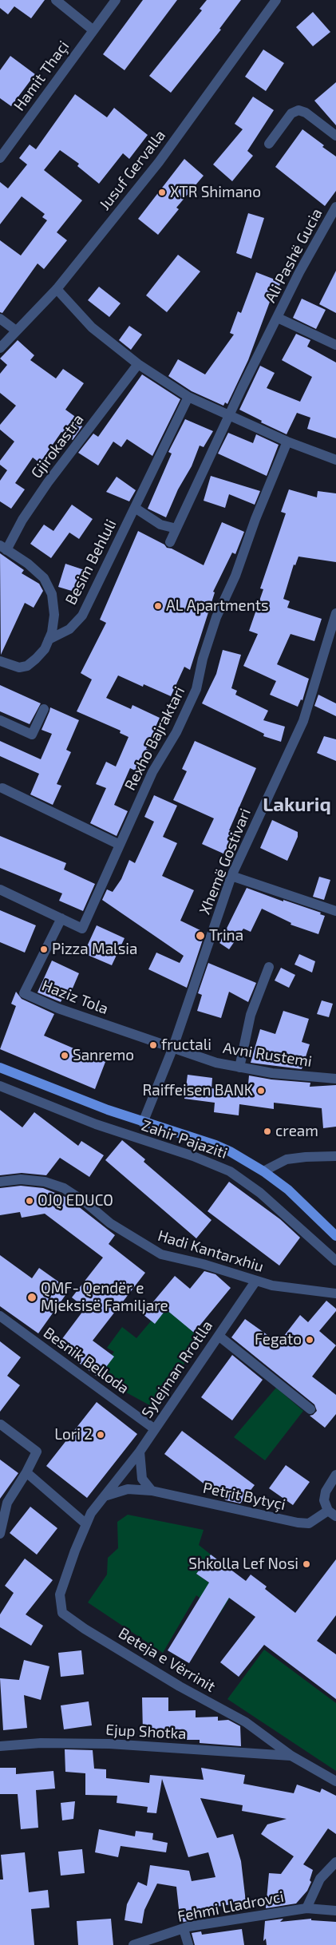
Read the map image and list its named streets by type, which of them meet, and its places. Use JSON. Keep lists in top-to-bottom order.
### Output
{
  "streets": {
    "main road": ["Zahir Pajaziti"],
    "street": [
      "Hamit Thaçi",
      "Jusuf Gervalla",
      "Ali Pashë Gucia",
      "Gjirokastra",
      "Besim Behluli",
      "Rexho Bajraktari",
      "Xhemë Gostivari",
      "Haziz Tola",
      "Avni Rustemi",
      "Hadi Kantarxhiu",
      "Besnik Belloda",
      "Sylejman Rrotlla",
      "Petrit Bytyçi",
      "Beteja e Vërrinit",
      "Ejup Shotka",
      "Fehmi Lladrovci"
    ]
  },
  "crossings": [
    ["Gjirokastra", "Besim Behluli"],
    ["Rexho Bajraktari", "Haziz Tola"],
    ["Xhemë Gostivari", "Haziz Tola"],
    ["Xhemë Gostivari", "Avni Rustemi"],
    ["Xhemë Gostivari", "Zahir Pajaziti"],
    ["Haziz Tola", "Avni Rustemi"],
    ["Hadi Kantarxhiu", "Sylejman Rrotlla"],
    ["Besnik Belloda", "Sylejman Rrotlla"],
    ["Sylejman Rrotlla", "Beteja e Vërrinit"],
    ["Petrit Bytyçi", "Beteja e Vërrinit"],
    ["Beteja e Vërrinit", "Ejup Shotka"]
  ],
  "districts": ["Lakuriq"],
  "places": [
    "XTR Shimano",
    "AL Apartments",
    "Trina",
    "Pizza Malsia",
    "fructali",
    "Sanremo",
    "Raiffeisen BANK",
    "cream",
    "OJQ EDUCO",
    "QMF- Qendër e Mjeksisë Familjare",
    "Fegato",
    "Lori 2",
    "Shkolla Lef Nosi"
  ]
}
